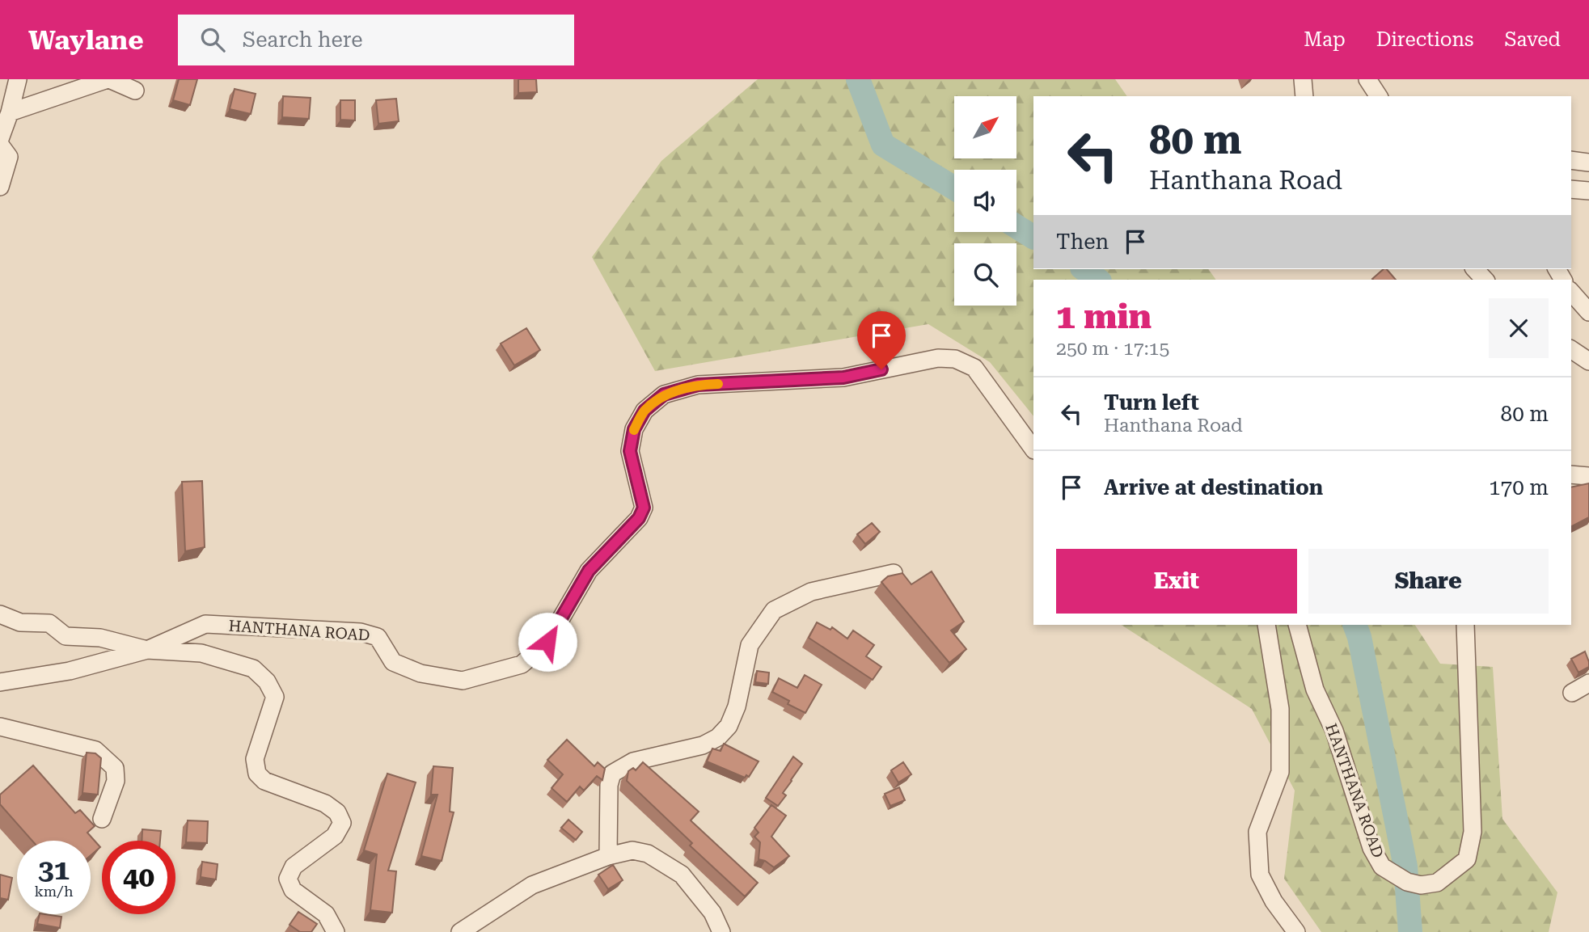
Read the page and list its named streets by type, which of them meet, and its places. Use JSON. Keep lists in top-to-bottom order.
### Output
{
  "streets": {
    "street": ["HANTHANA ROAD"]
  },
  "north": "top right",
  "page": {
    "header": "Waylane",
    "search": "Search here",
    "nav": ["Map", "Directions", "Saved"],
    "turn": ["80 m", "Hanthana Road"],
    "then": "Then",
    "heading": ["1 min", "250 m · 17:15"],
    "list": [
      {
        "name": "Turn left",
        "note": "Hanthana Road",
        "value": "80 m"
      },
      {
        "name": "Arrive at destination",
        "value": "170 m"
      }
    ],
    "buttons": ["Exit", "Share"],
    "speed": "31 km/h",
    "limit": "40"
  }
}
